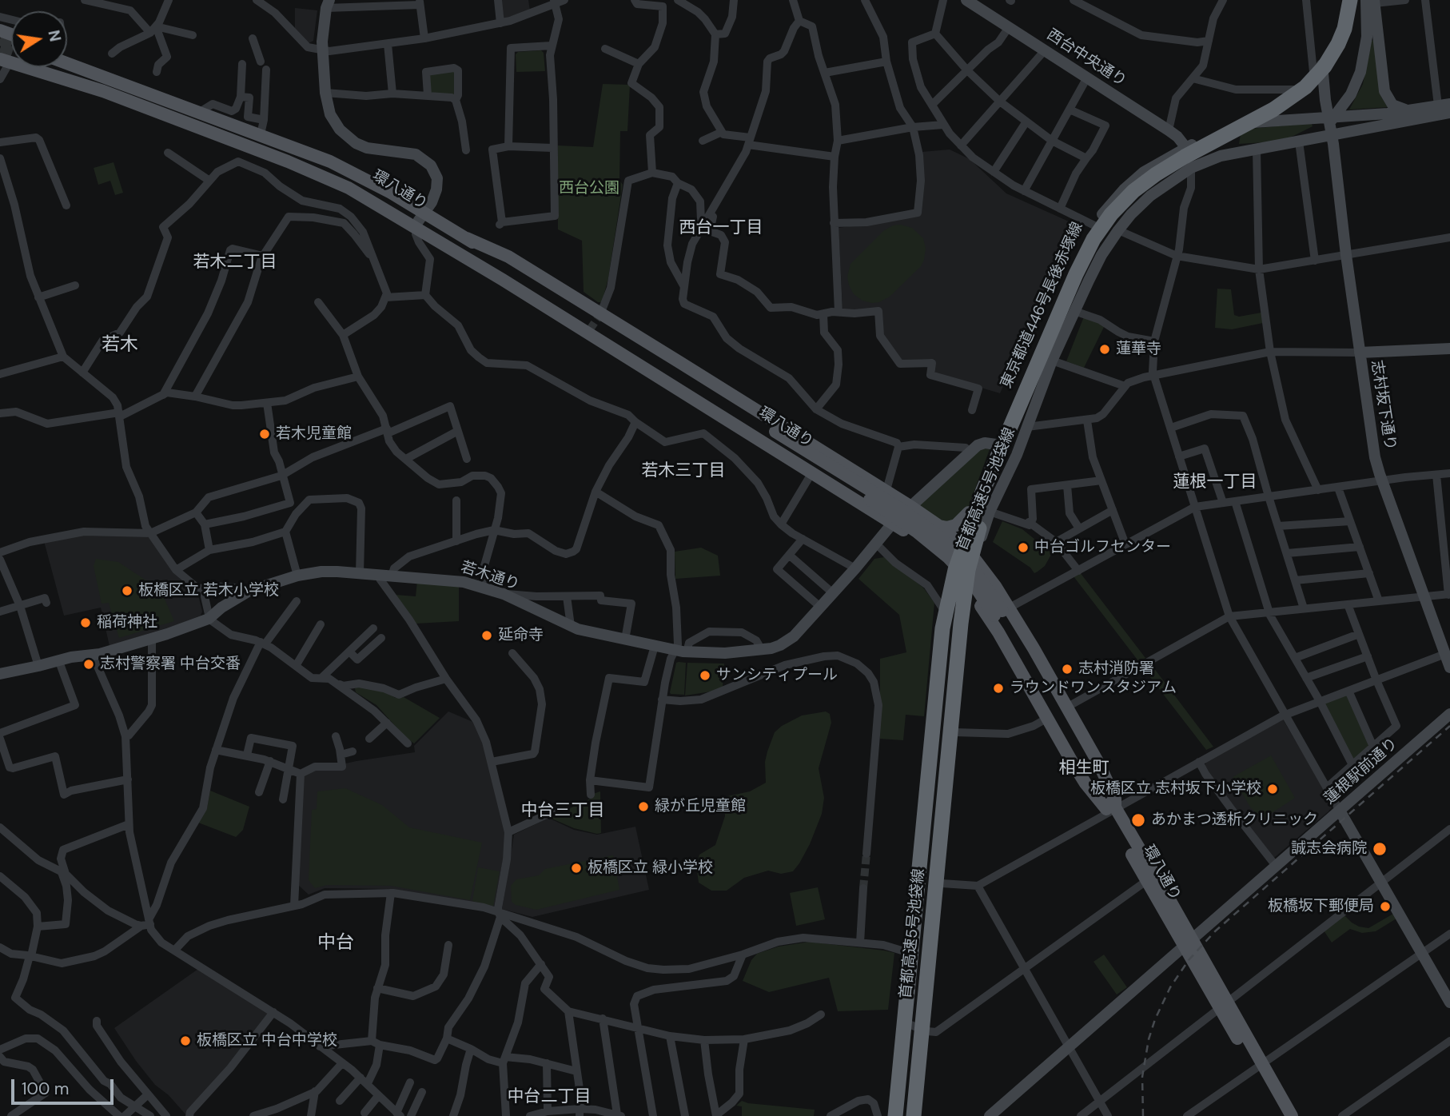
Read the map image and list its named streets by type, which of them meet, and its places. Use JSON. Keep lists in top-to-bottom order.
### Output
{
  "streets": {
    "highway": ["首都高速5号池袋線"],
    "main road": ["環八通り"],
    "street": [
      "西台中央通り",
      "東京都道446号長後赤塚線",
      "志村坂下通り",
      "若木通り",
      "蓮根駅前通り"
    ]
  },
  "crossings": [
    ["西台中央通り", "東京都道446号長後赤塚線"],
    ["環八通り", "蓮根駅前通り"],
    ["東京都道446号長後赤塚線", "志村坂下通り"],
    ["東京都道446号長後赤塚線", "首都高速5号池袋線"],
    ["東京都道446号長後赤塚線", "若木通り"]
  ],
  "districts": [
    "西台一丁目",
    "若木二丁目",
    "若木",
    "若木三丁目",
    "蓮根一丁目",
    "相生町",
    "中台三丁目",
    "中台",
    "中台二丁目"
  ],
  "parks": ["西台公園"],
  "places": [
    "蓮華寺",
    "若木児童館",
    "中台ゴルフセンター",
    "板橋区立 若木小学校",
    "稲荷神社",
    "延命寺",
    "志村警察署 中台交番",
    "志村消防署",
    "サンシティプール",
    "ラウンドワンスタジアム",
    "板橋区立 志村坂下小学校",
    "緑が丘児童館",
    "あかまつ透析クリニック",
    "誠志会病院",
    "板橋区立 緑小学校",
    "板橋坂下郵便局",
    "板橋区立 中台中学校"
  ],
  "scale_bar": "100 m",
  "north": "right"
}
